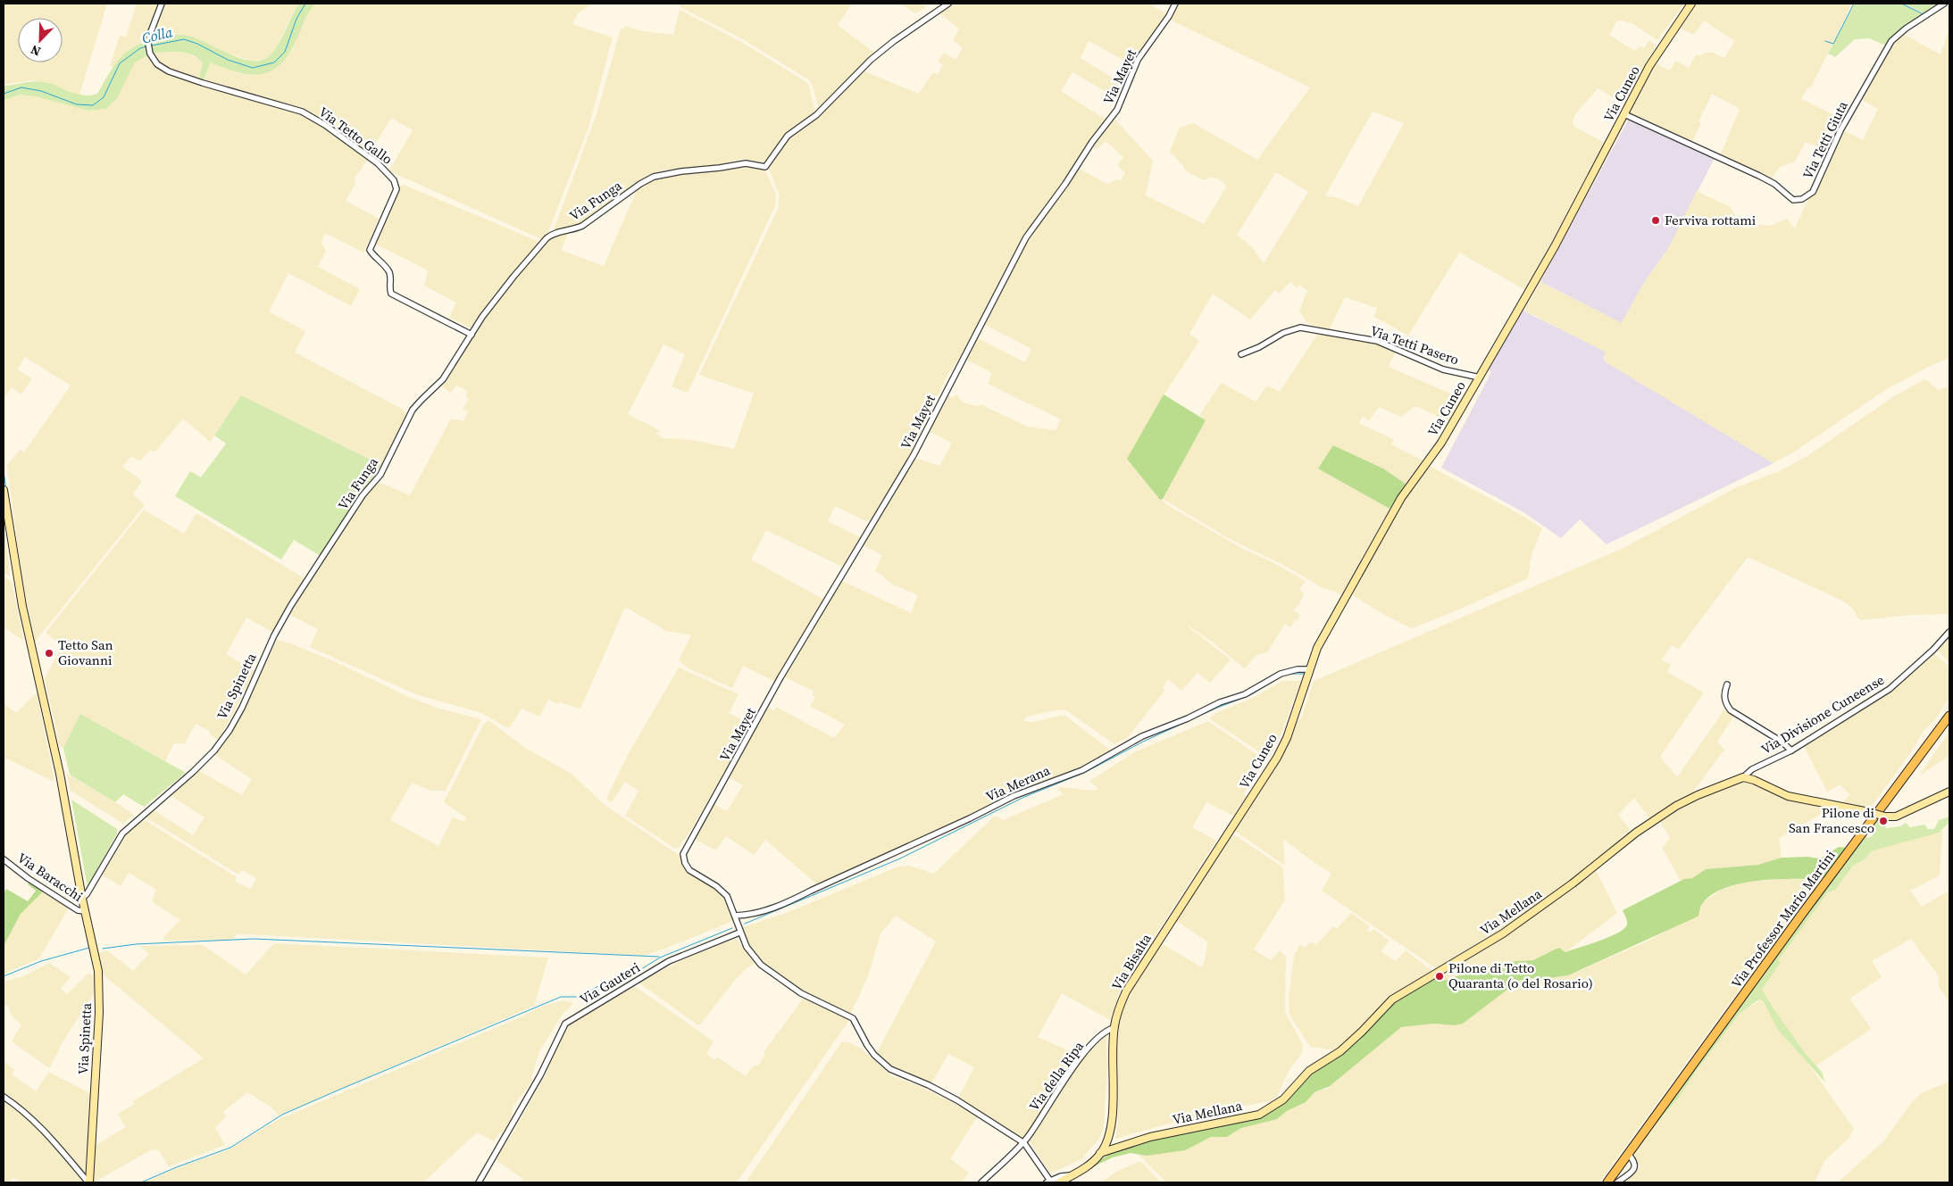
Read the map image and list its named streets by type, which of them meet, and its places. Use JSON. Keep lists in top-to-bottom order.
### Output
{
  "streets": {
    "main road": ["Via Professor Mario Martini"],
    "street": [
      "Via Mayet",
      "Via Cuneo",
      "Via Tetto Gallo",
      "Via Tetti Giuta",
      "Via Funga",
      "Via Tetti Pasero",
      "Via Spinetta",
      "Via Divisione Cuneense",
      "Via Merana",
      "Via Baracchi",
      "Via Mellana",
      "Via Bisalta",
      "Via Gauteri",
      "Via della Ripa"
    ]
  },
  "crossings": [
    ["Via Mayet", "Via Merana"],
    ["Via Cuneo", "Via Tetti Giuta"],
    ["Via Cuneo", "Via Tetti Pasero"],
    ["Via Cuneo", "Via Merana"],
    ["Via Cuneo", "Via Bisalta"],
    ["Via Tetto Gallo", "Via Funga"],
    ["Via Funga", "Via Spinetta"],
    ["Via Spinetta", "Via Baracchi"],
    ["Via Divisione Cuneense", "Via Mellana"],
    ["Via Mellana", "Via Bisalta"],
    ["Via Bisalta", "Via della Ripa"]
  ],
  "water": ["Colla"],
  "places": [
    "Ferviva rottami",
    "Tetto San Giovanni",
    "Pilone di San Francesco",
    "Pilone di Tetto Quaranta (o del Rosario)"
  ],
  "north": "bottom left"
}
